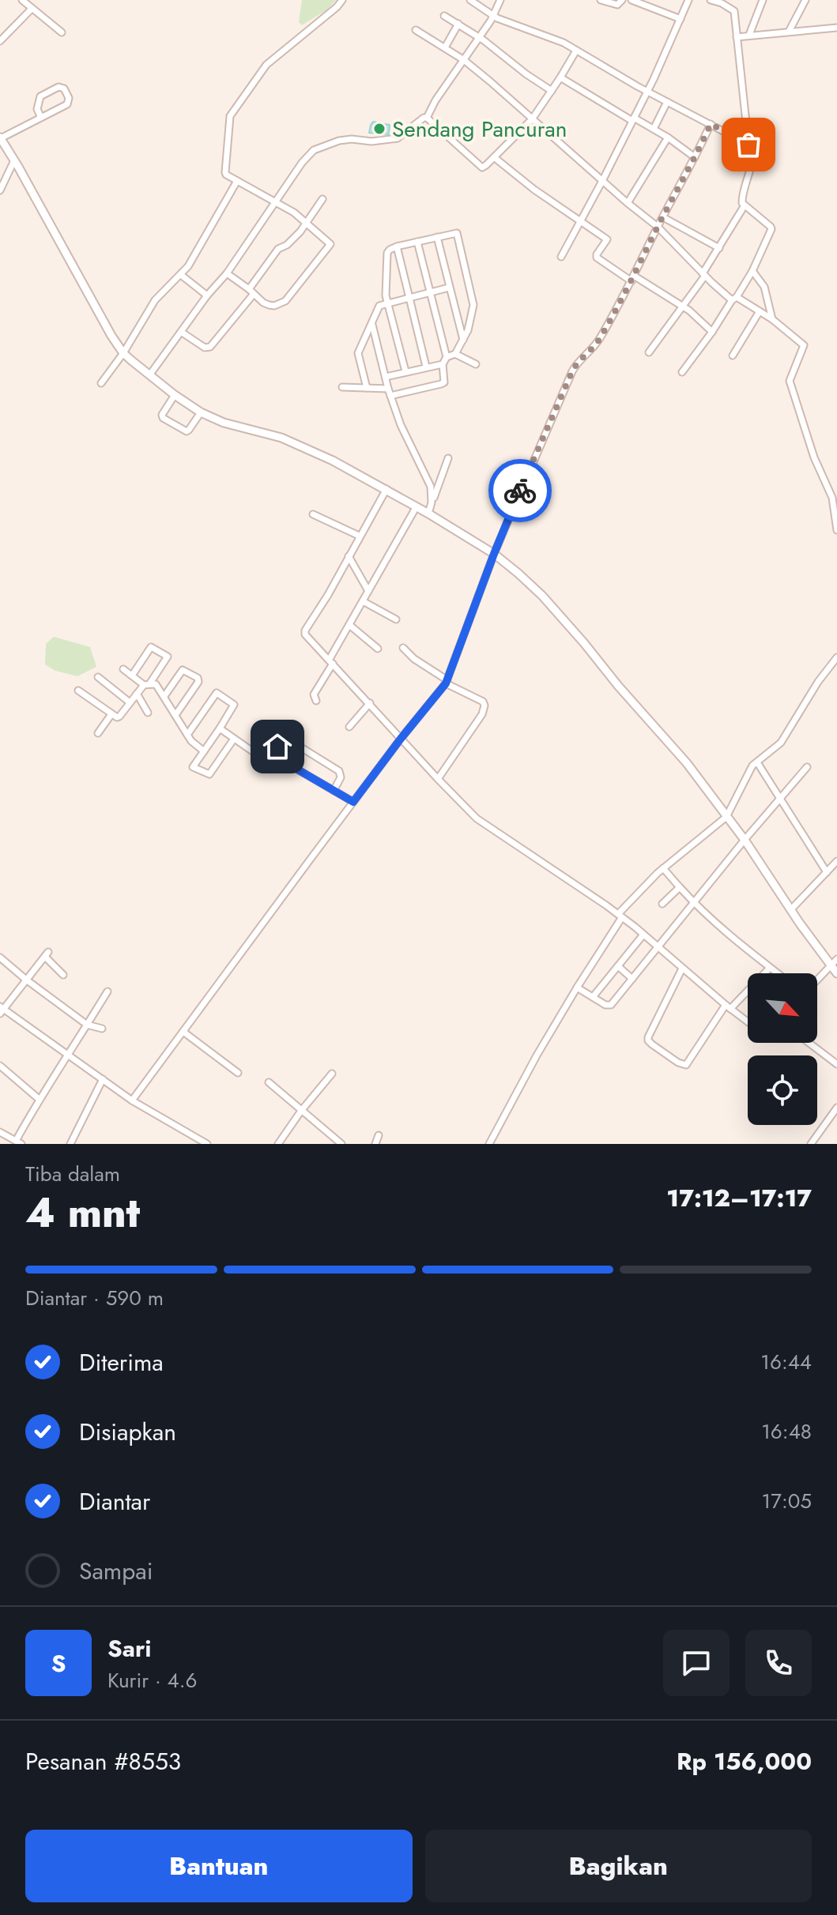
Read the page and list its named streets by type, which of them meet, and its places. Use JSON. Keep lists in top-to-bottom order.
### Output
{
  "places": ["Sendang Pancuran"],
  "north": "bottom right",
  "page": {
    "heading": ["4 mnt", "Tiba dalam", "17:12–17:17"],
    "panel": [
      "Sari",
      "Kurir · 4.6",
      "Pesanan #8553",
      "Rp 156,000"
    ],
    "bar": "Diantar · 590 m",
    "list": [
      ["Diterima", "16:44"],
      ["Disiapkan", "16:48"],
      ["Diantar", "17:05"],
      "Sampai"
    ],
    "round": "S",
    "buttons": ["Bantuan", "Bagikan"]
  }
}
